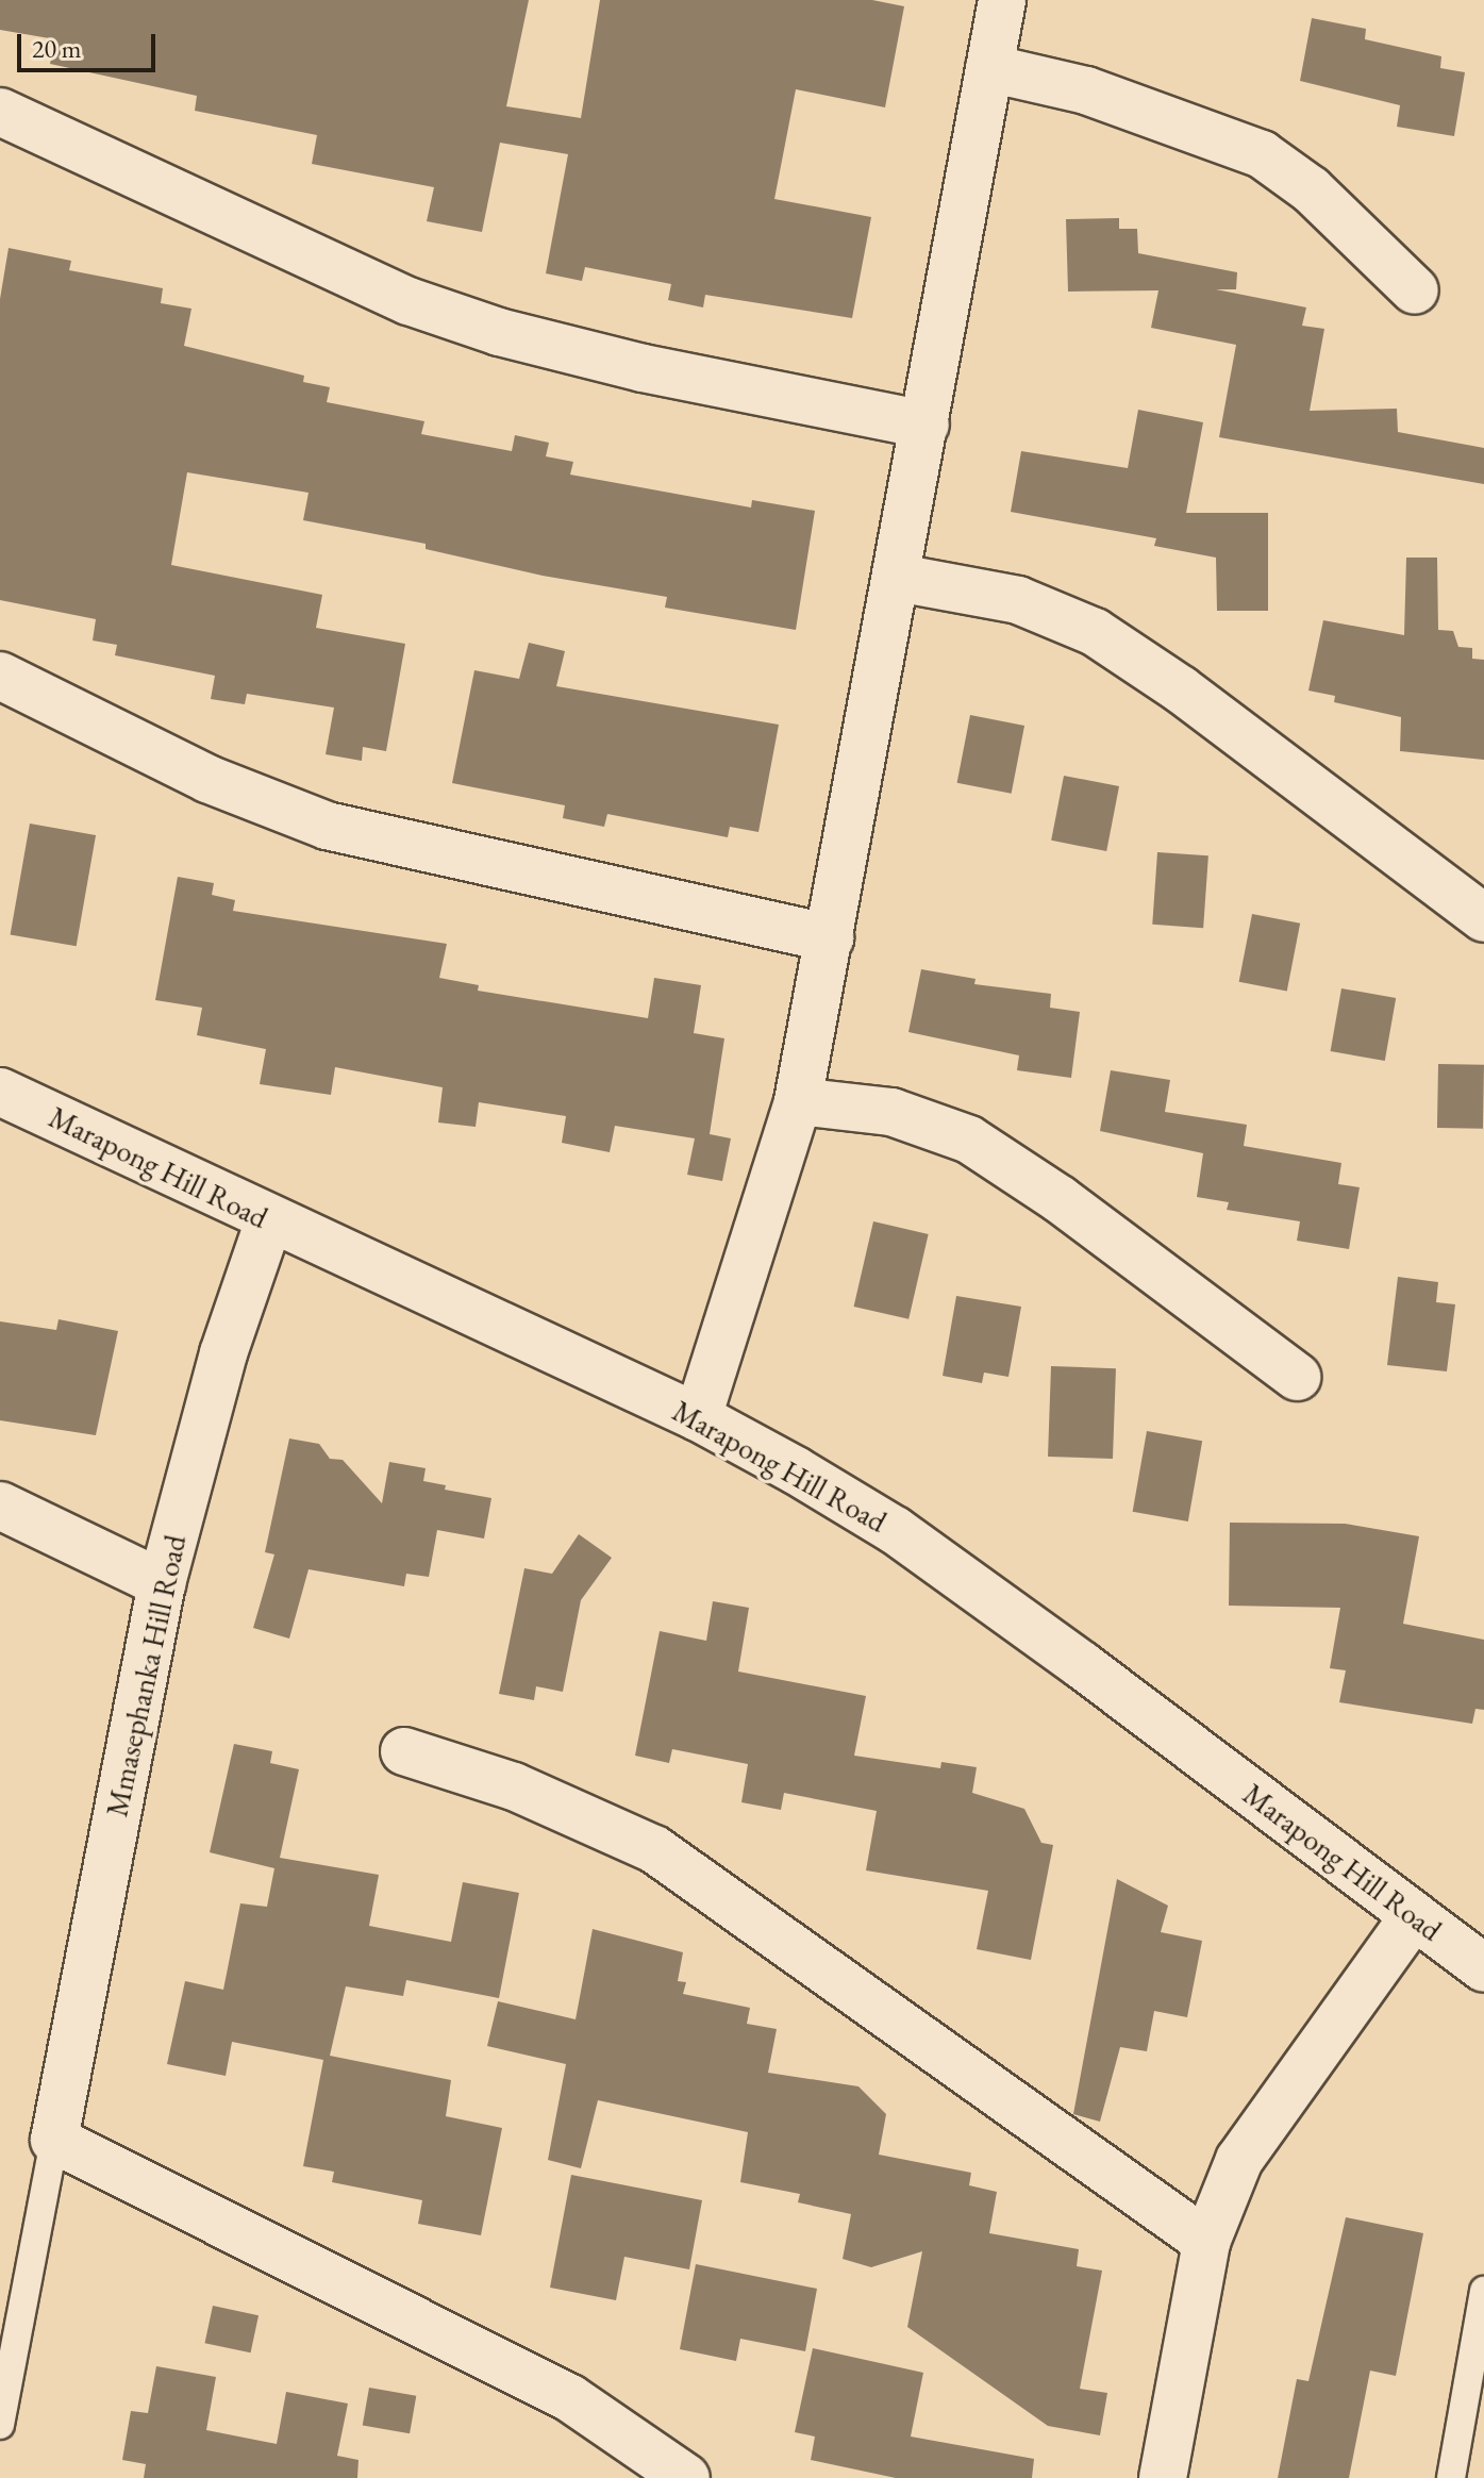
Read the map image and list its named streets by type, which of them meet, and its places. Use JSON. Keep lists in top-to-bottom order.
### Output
{
  "streets": {
    "street": ["Marapong Hill Road", "Mmasephanka Hill Road"]
  },
  "crossings": [
    ["Marapong Hill Road", "Mmasephanka Hill Road"]
  ],
  "scale_bar": "20 m"
}
